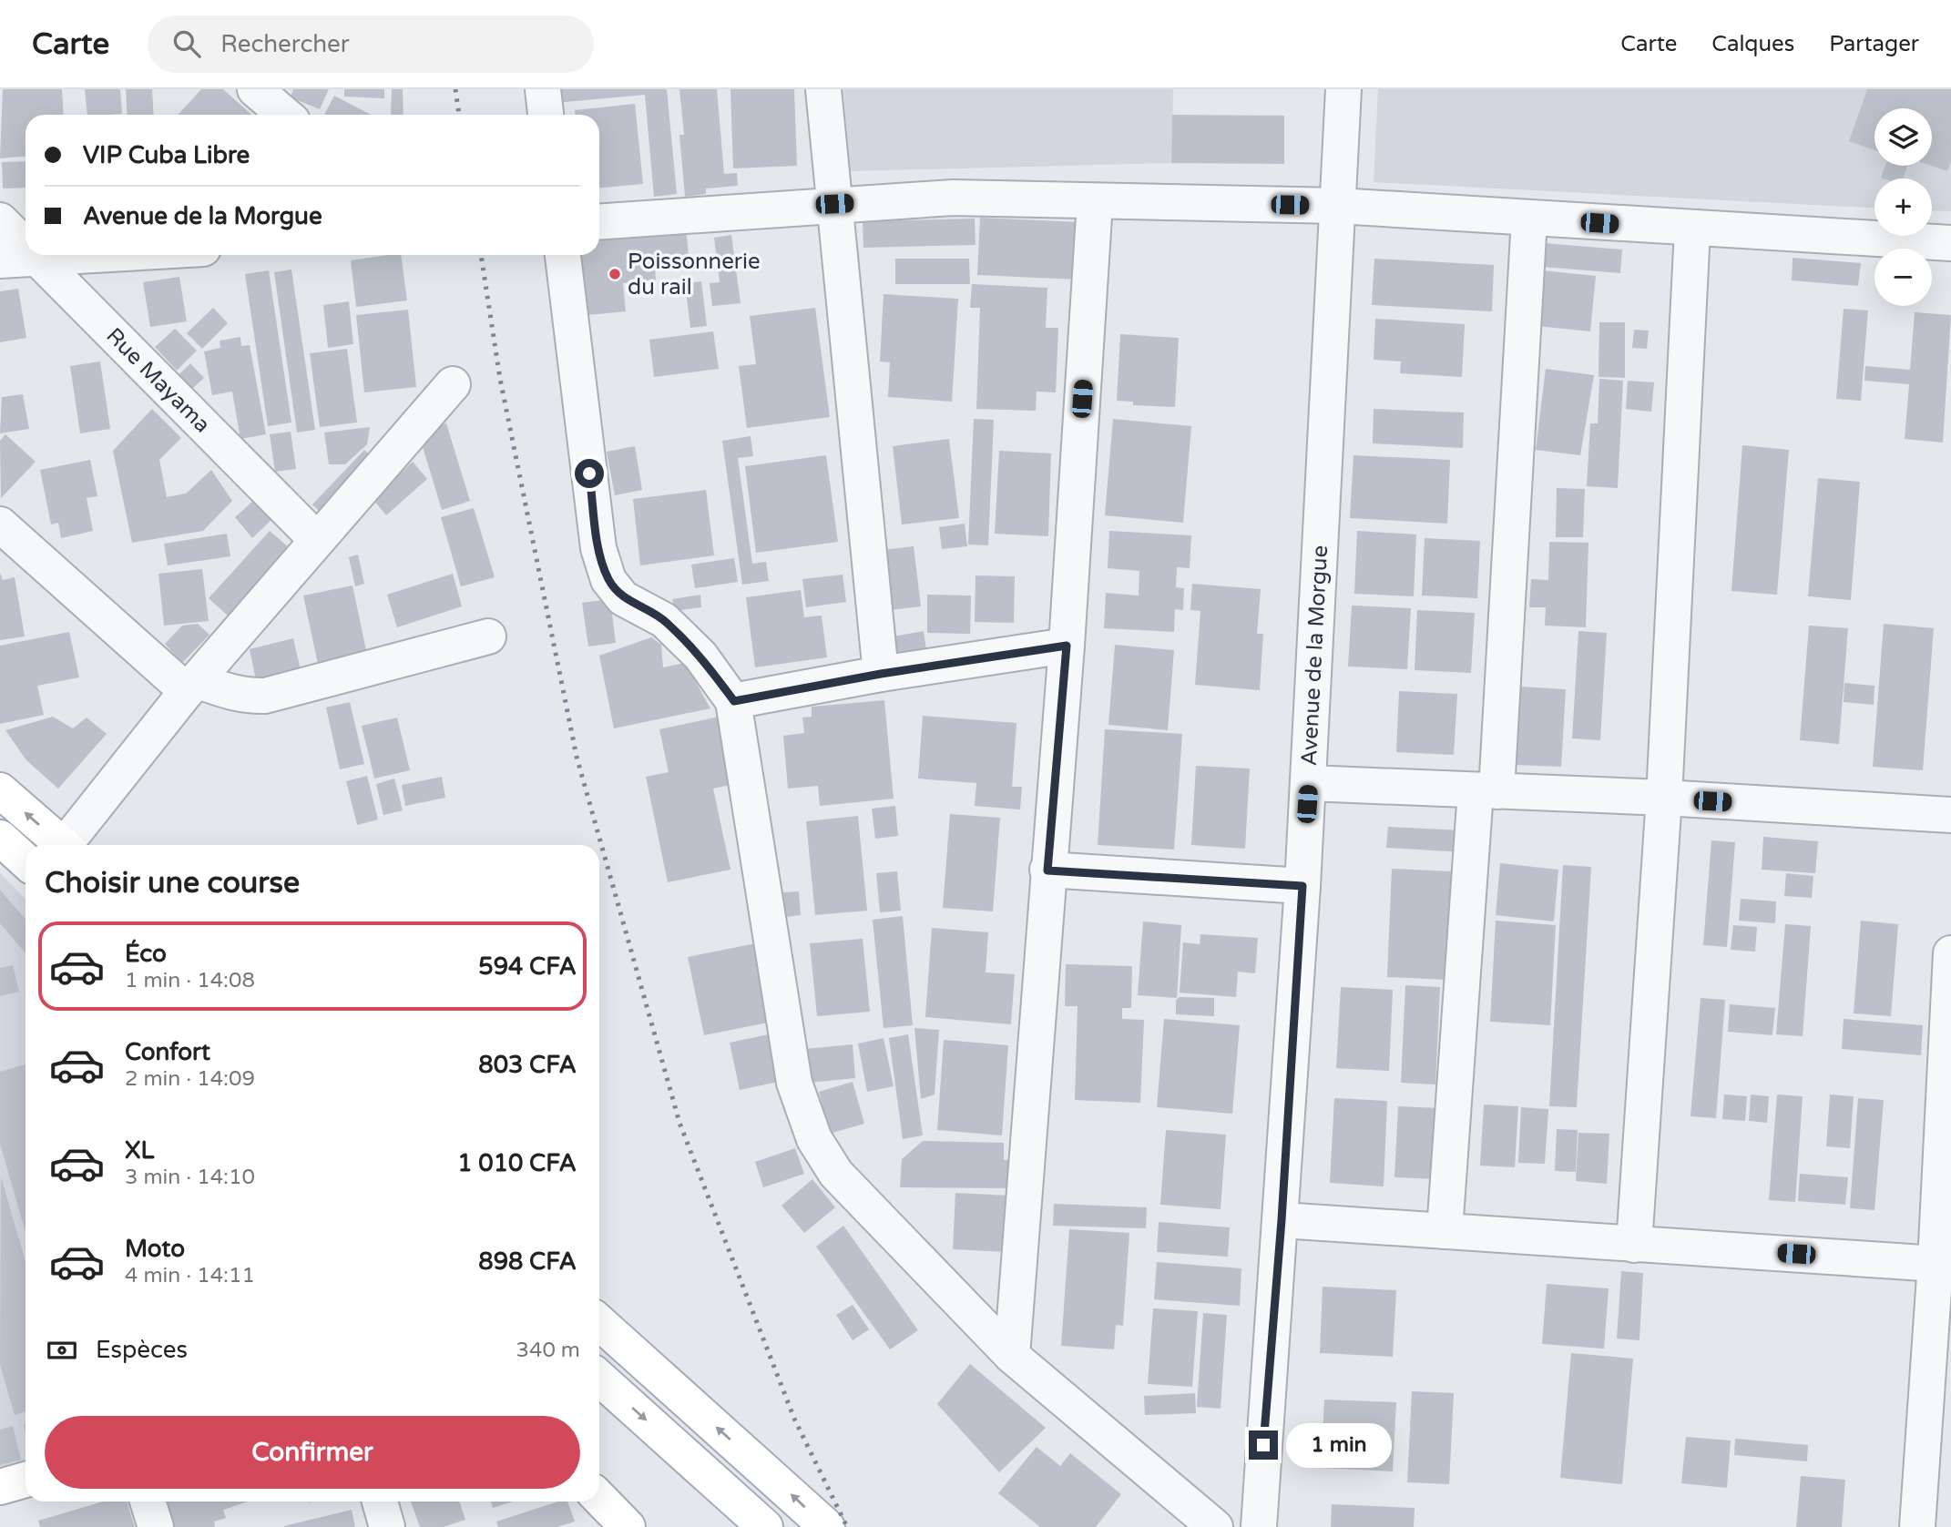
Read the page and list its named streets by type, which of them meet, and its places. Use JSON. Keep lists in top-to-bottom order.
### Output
{
  "streets": {
    "street": ["Rue Mayama", "Avenue de la Morgue"]
  },
  "places": ["Poissonnerie du rail"],
  "page": {
    "header": "Carte",
    "search": "Rechercher",
    "nav": ["Carte", "Calques", "Partager"],
    "map_buttons": ["+", "−"],
    "banner": ["VIP Cuba Libre", "Avenue de la Morgue"],
    "heading": "Choisir une course",
    "list": [
      {
        "name": "Éco",
        "note": "1 min · 14:08",
        "value": "594 CFA"
      },
      {
        "name": "Confort",
        "note": "2 min · 14:09",
        "value": "803 CFA"
      },
      {
        "name": "XL",
        "note": "3 min · 14:10",
        "value": "1 010 CFA"
      },
      {
        "name": "Moto",
        "note": "4 min · 14:11",
        "value": "898 CFA"
      }
    ],
    "pay": ["Espèces", "340 m"],
    "buttons": "Confirmer",
    "bubble": "1 min"
  }
}
